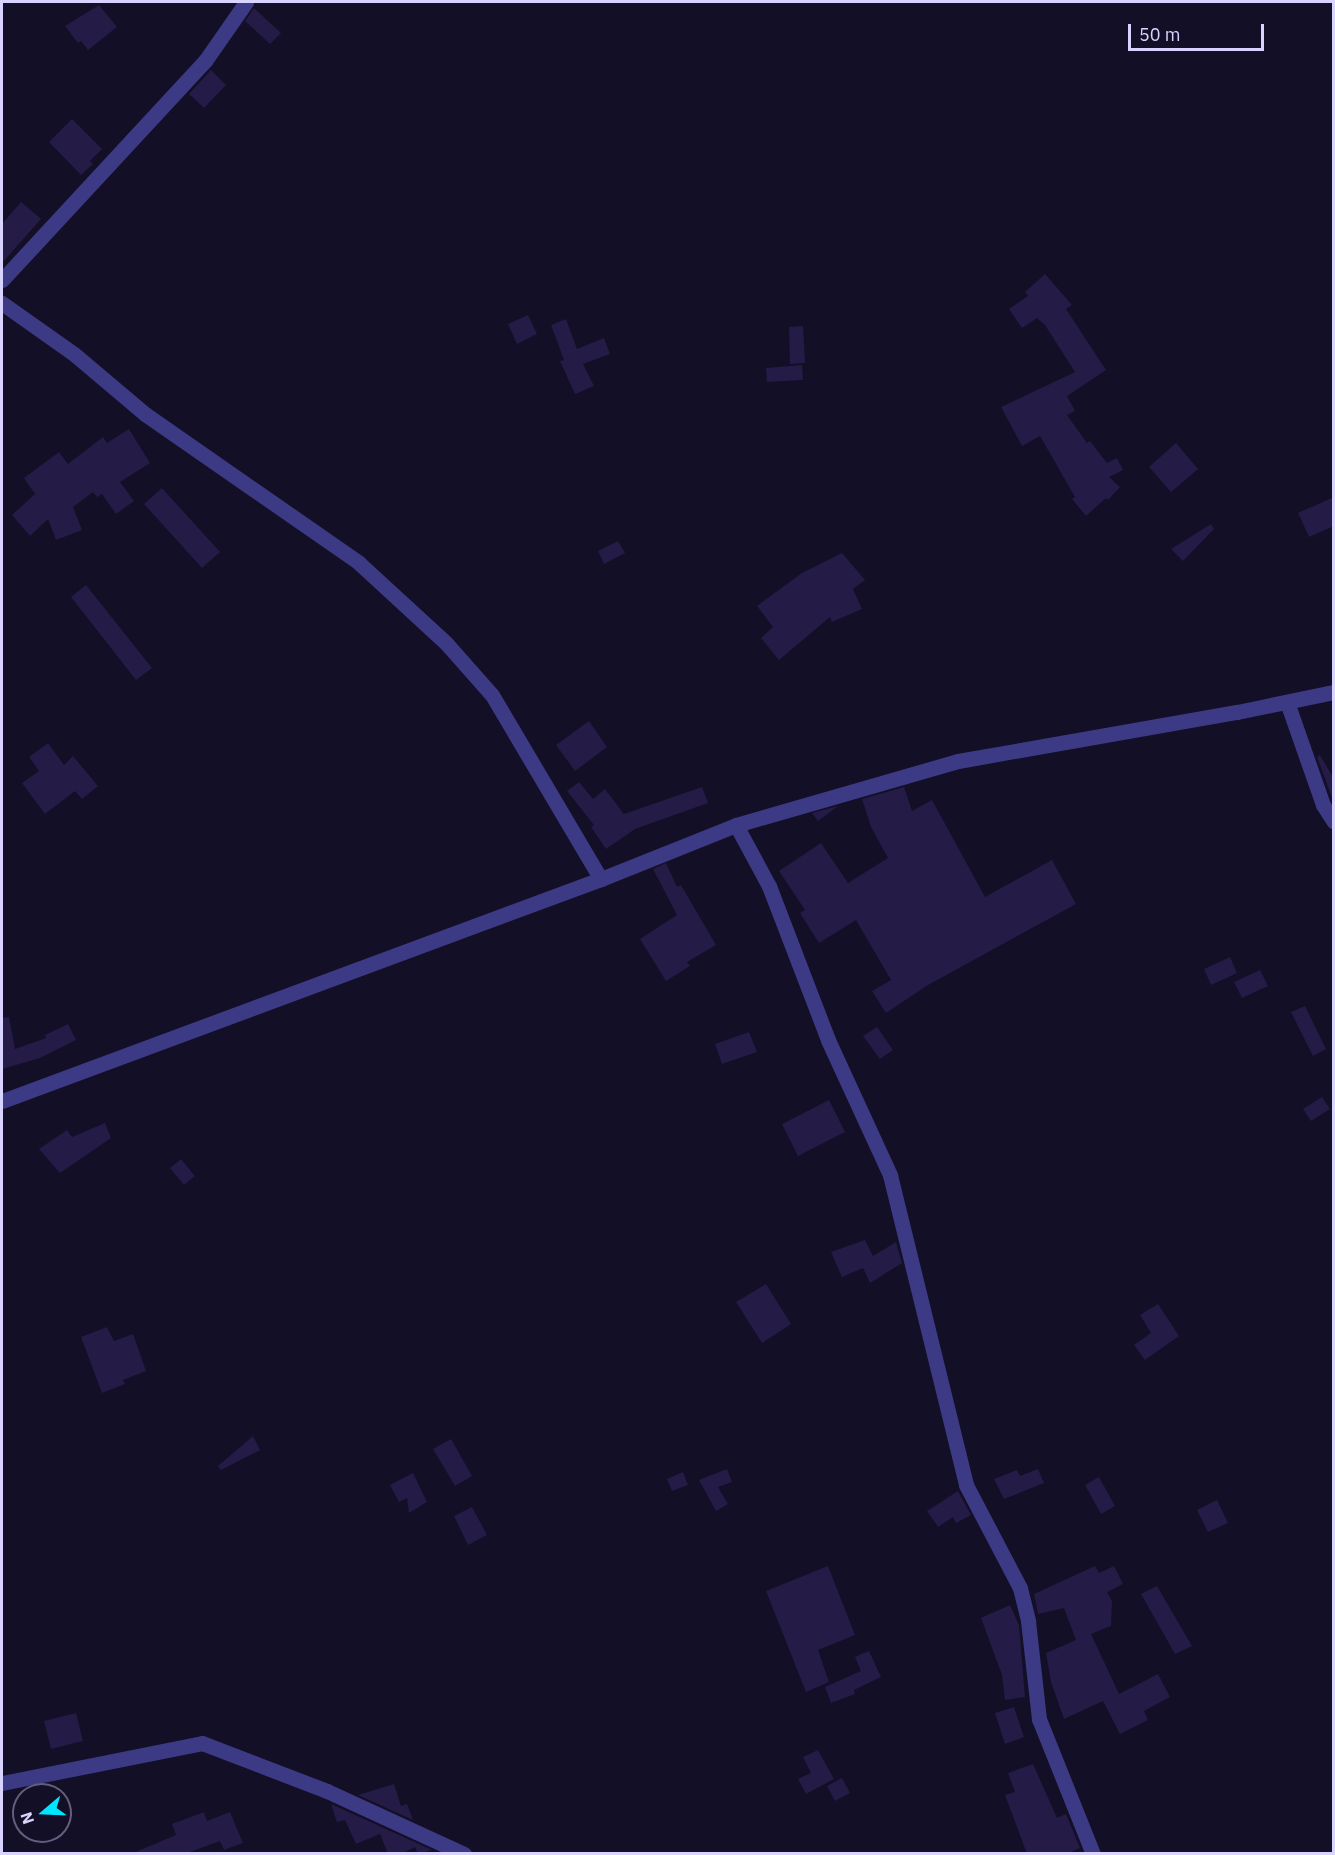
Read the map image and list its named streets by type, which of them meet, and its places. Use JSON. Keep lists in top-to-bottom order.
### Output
{
  "scale_bar": "50 m",
  "north": "left"
}
